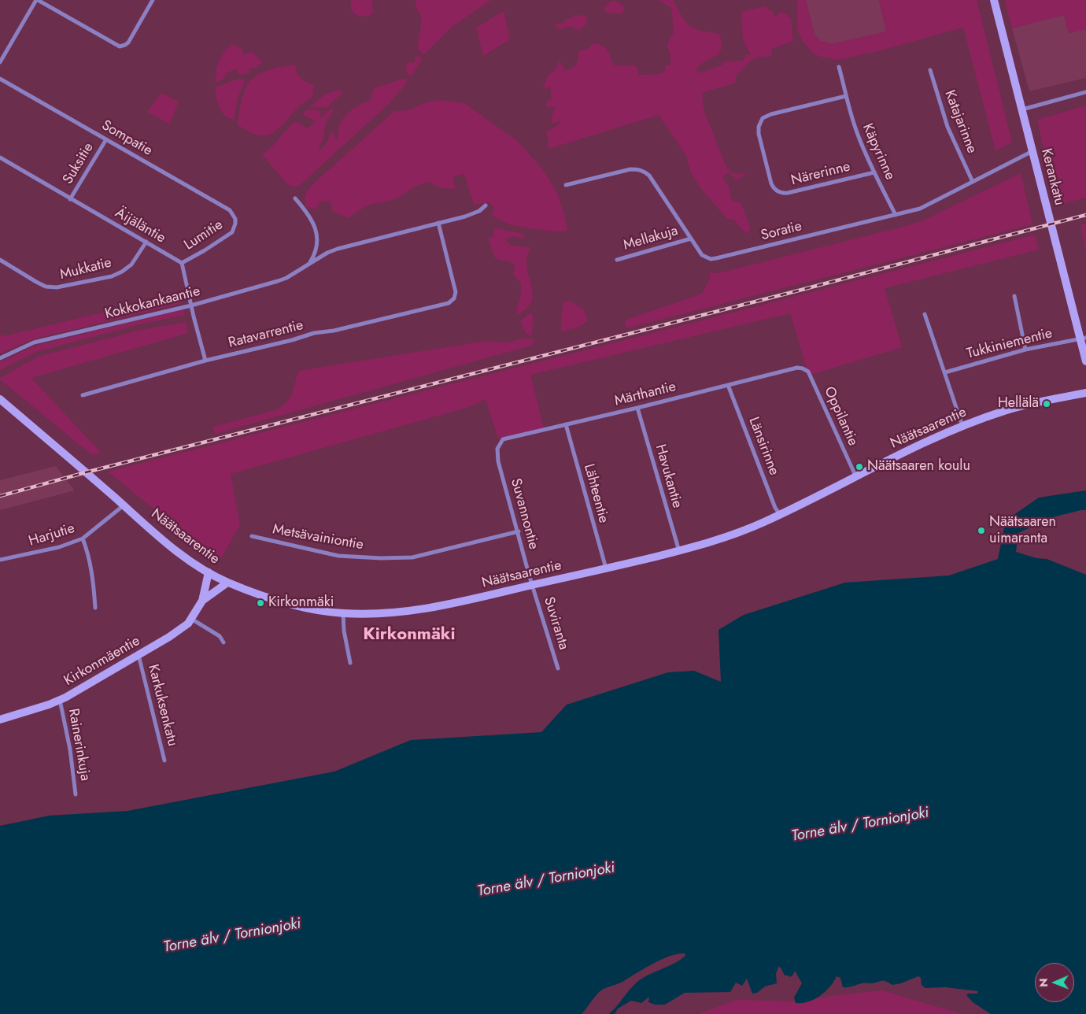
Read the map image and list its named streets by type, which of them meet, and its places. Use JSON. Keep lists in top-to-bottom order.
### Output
{
  "streets": {
    "street": [
      "Katajarinne",
      "Sompatie",
      "Käpyrinne",
      "Suksitie",
      "Närerinne",
      "Kerankatu",
      "Äijäläntie",
      "Soratie",
      "Lumitie",
      "Mellakuja",
      "Mukkatie",
      "Kokkokankaantie",
      "Ratavarrentie",
      "Tukkiniementie",
      "Märthantie",
      "Oppilantie",
      "Näätsaarentie",
      "Länsirinne",
      "Havukantie",
      "Lähteentie",
      "Suvannontie",
      "Harjutie",
      "Metsävainiontie",
      "Suviranta",
      "Kirkonmäentie",
      "Karkuksenkatu",
      "Rainerinkuja"
    ]
  },
  "crossings": [
    ["Katajarinne", "Soratie"],
    ["Sompatie", "Suksitie"],
    ["Sompatie", "Lumitie"],
    ["Käpyrinne", "Närerinne"],
    ["Käpyrinne", "Soratie"],
    ["Suksitie", "Äijäläntie"],
    ["Kerankatu", "Soratie"],
    ["Kerankatu", "Tukkiniementie"],
    ["Äijäläntie", "Lumitie"],
    ["Äijäläntie", "Mukkatie"],
    ["Soratie", "Mellakuja"],
    ["Kokkokankaantie", "Ratavarrentie"],
    ["Märthantie", "Oppilantie"],
    ["Märthantie", "Länsirinne"],
    ["Märthantie", "Havukantie"],
    ["Märthantie", "Lähteentie"],
    ["Märthantie", "Suvannontie"],
    ["Oppilantie", "Näätsaarentie"],
    ["Näätsaarentie", "Länsirinne"],
    ["Näätsaarentie", "Havukantie"],
    ["Näätsaarentie", "Lähteentie"],
    ["Näätsaarentie", "Suvannontie"],
    ["Näätsaarentie", "Harjutie"],
    ["Näätsaarentie", "Suviranta"],
    ["Näätsaarentie", "Kirkonmäentie"],
    ["Suvannontie", "Metsävainiontie"],
    ["Suvannontie", "Suviranta"],
    ["Kirkonmäentie", "Karkuksenkatu"],
    ["Kirkonmäentie", "Rainerinkuja"]
  ],
  "districts": ["Kirkonmäki"],
  "water": ["Torne älv / Tornionjoki"],
  "places": [
    "Hellälä",
    "Näätsaaren koulu",
    "Näätsaaren uimaranta",
    "Kirkonmäki"
  ],
  "north": "left"
}
